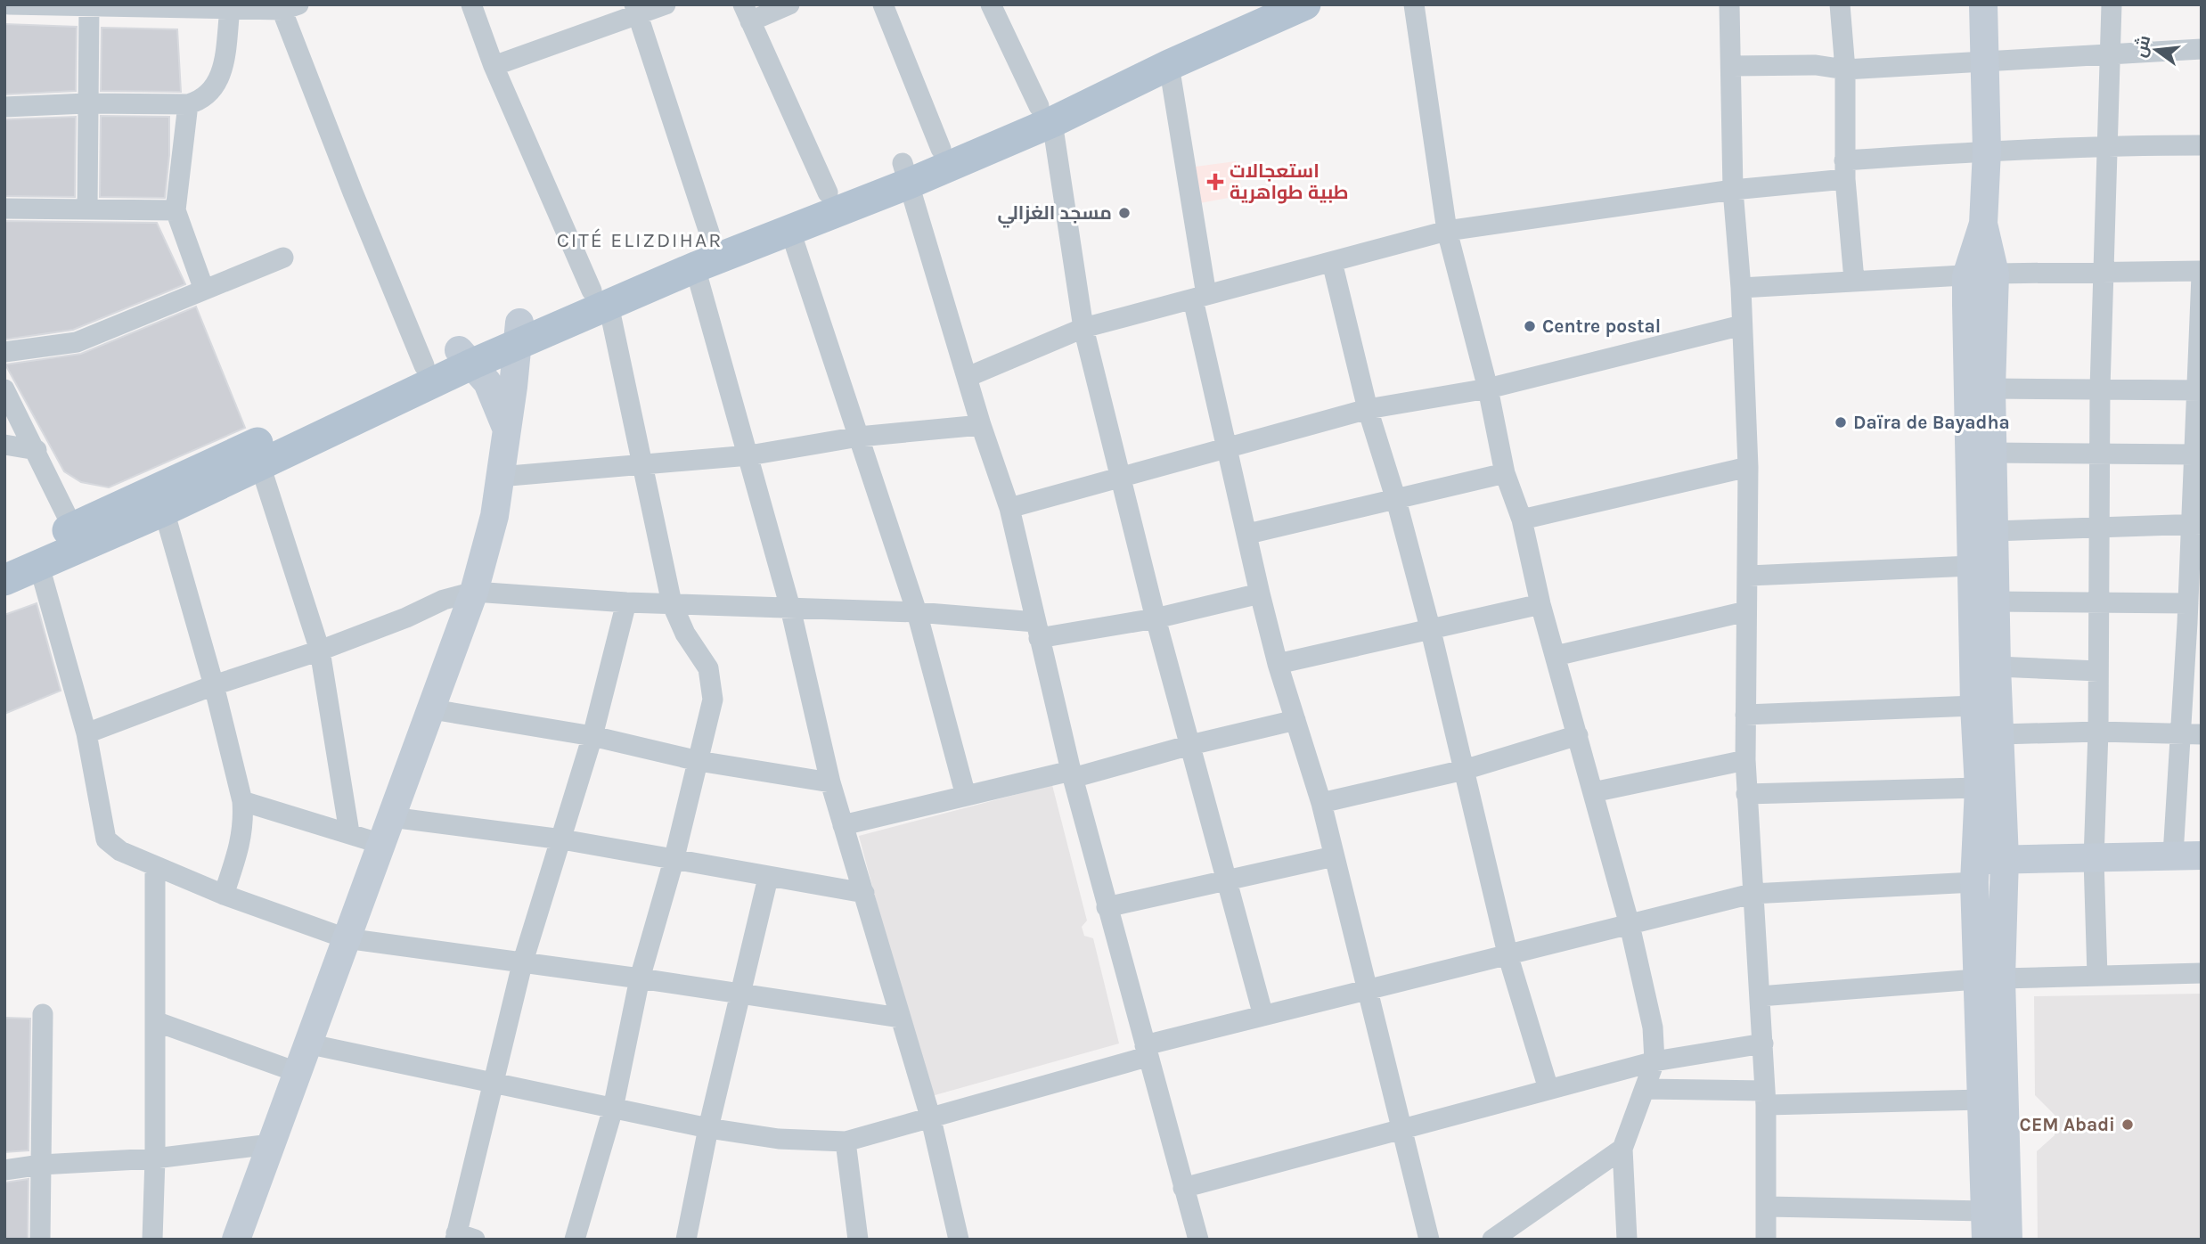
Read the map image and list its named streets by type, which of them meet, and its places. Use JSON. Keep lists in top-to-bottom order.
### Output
{
  "districts": ["CITÉ ELIZDIHAR"],
  "places": {
    "health": ["استعجالات طبية طواهرية"],
    "other": [
      "مسجد الغزالي",
      "Centre postal",
      "Daïra de Bayadha",
      "CEM Abadi"
    ]
  },
  "north": "left"
}
